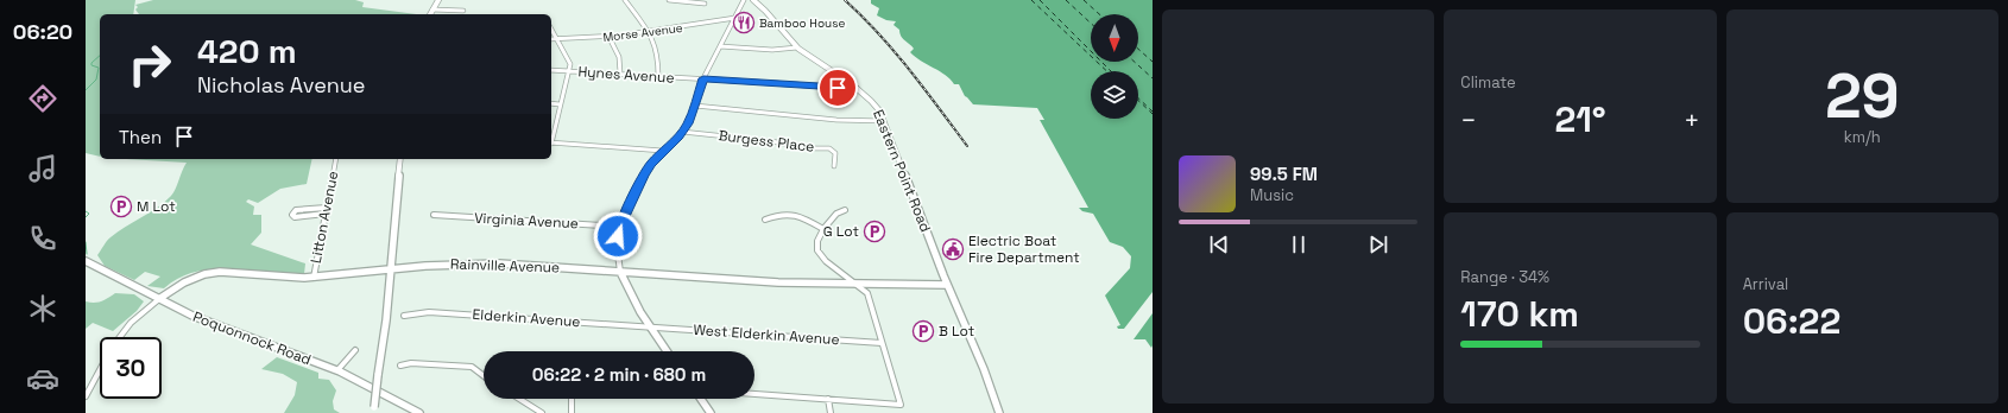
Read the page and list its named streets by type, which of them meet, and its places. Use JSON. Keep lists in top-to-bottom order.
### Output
{
  "streets": {
    "main road": ["Eastern Point Road", "Rainville Avenue", "Poquonnock Road"],
    "street": [
      "Morse Avenue",
      "Hynes Avenue",
      "Burgess Place",
      "Litton Avenue",
      "Virginia Avenue",
      "Elderkin Avenue",
      "West Elderkin Avenue"
    ]
  },
  "crossings": [
    ["Hynes Avenue", "Eastern Point Road"],
    ["Eastern Point Road", "Rainville Avenue"],
    ["Litton Avenue", "Rainville Avenue"],
    ["Rainville Avenue", "Poquonnock Road"],
    ["Elderkin Avenue", "West Elderkin Avenue"]
  ],
  "places": {
    "restaurant": ["Bamboo House"],
    "parking": ["M Lot", "G Lot", "B Lot"],
    "public building": ["Electric Boat Fire Department"]
  },
  "north": "bottom",
  "page": {
    "tabs": "06:20",
    "tile": [
      "Climate",
      ["29", "km/h"],
      ["Range · 34%", "170 km"],
      ["Arrival", "06:22"]
    ],
    "turn": ["420 m", "Nicholas Avenue"],
    "heat": ["−", "21°", "+"],
    "then": "Then",
    "song": ["99.5 FM", "Music"],
    "limit": "30",
    "trip": "06:22 · 2 min · 680 m"
  }
}
